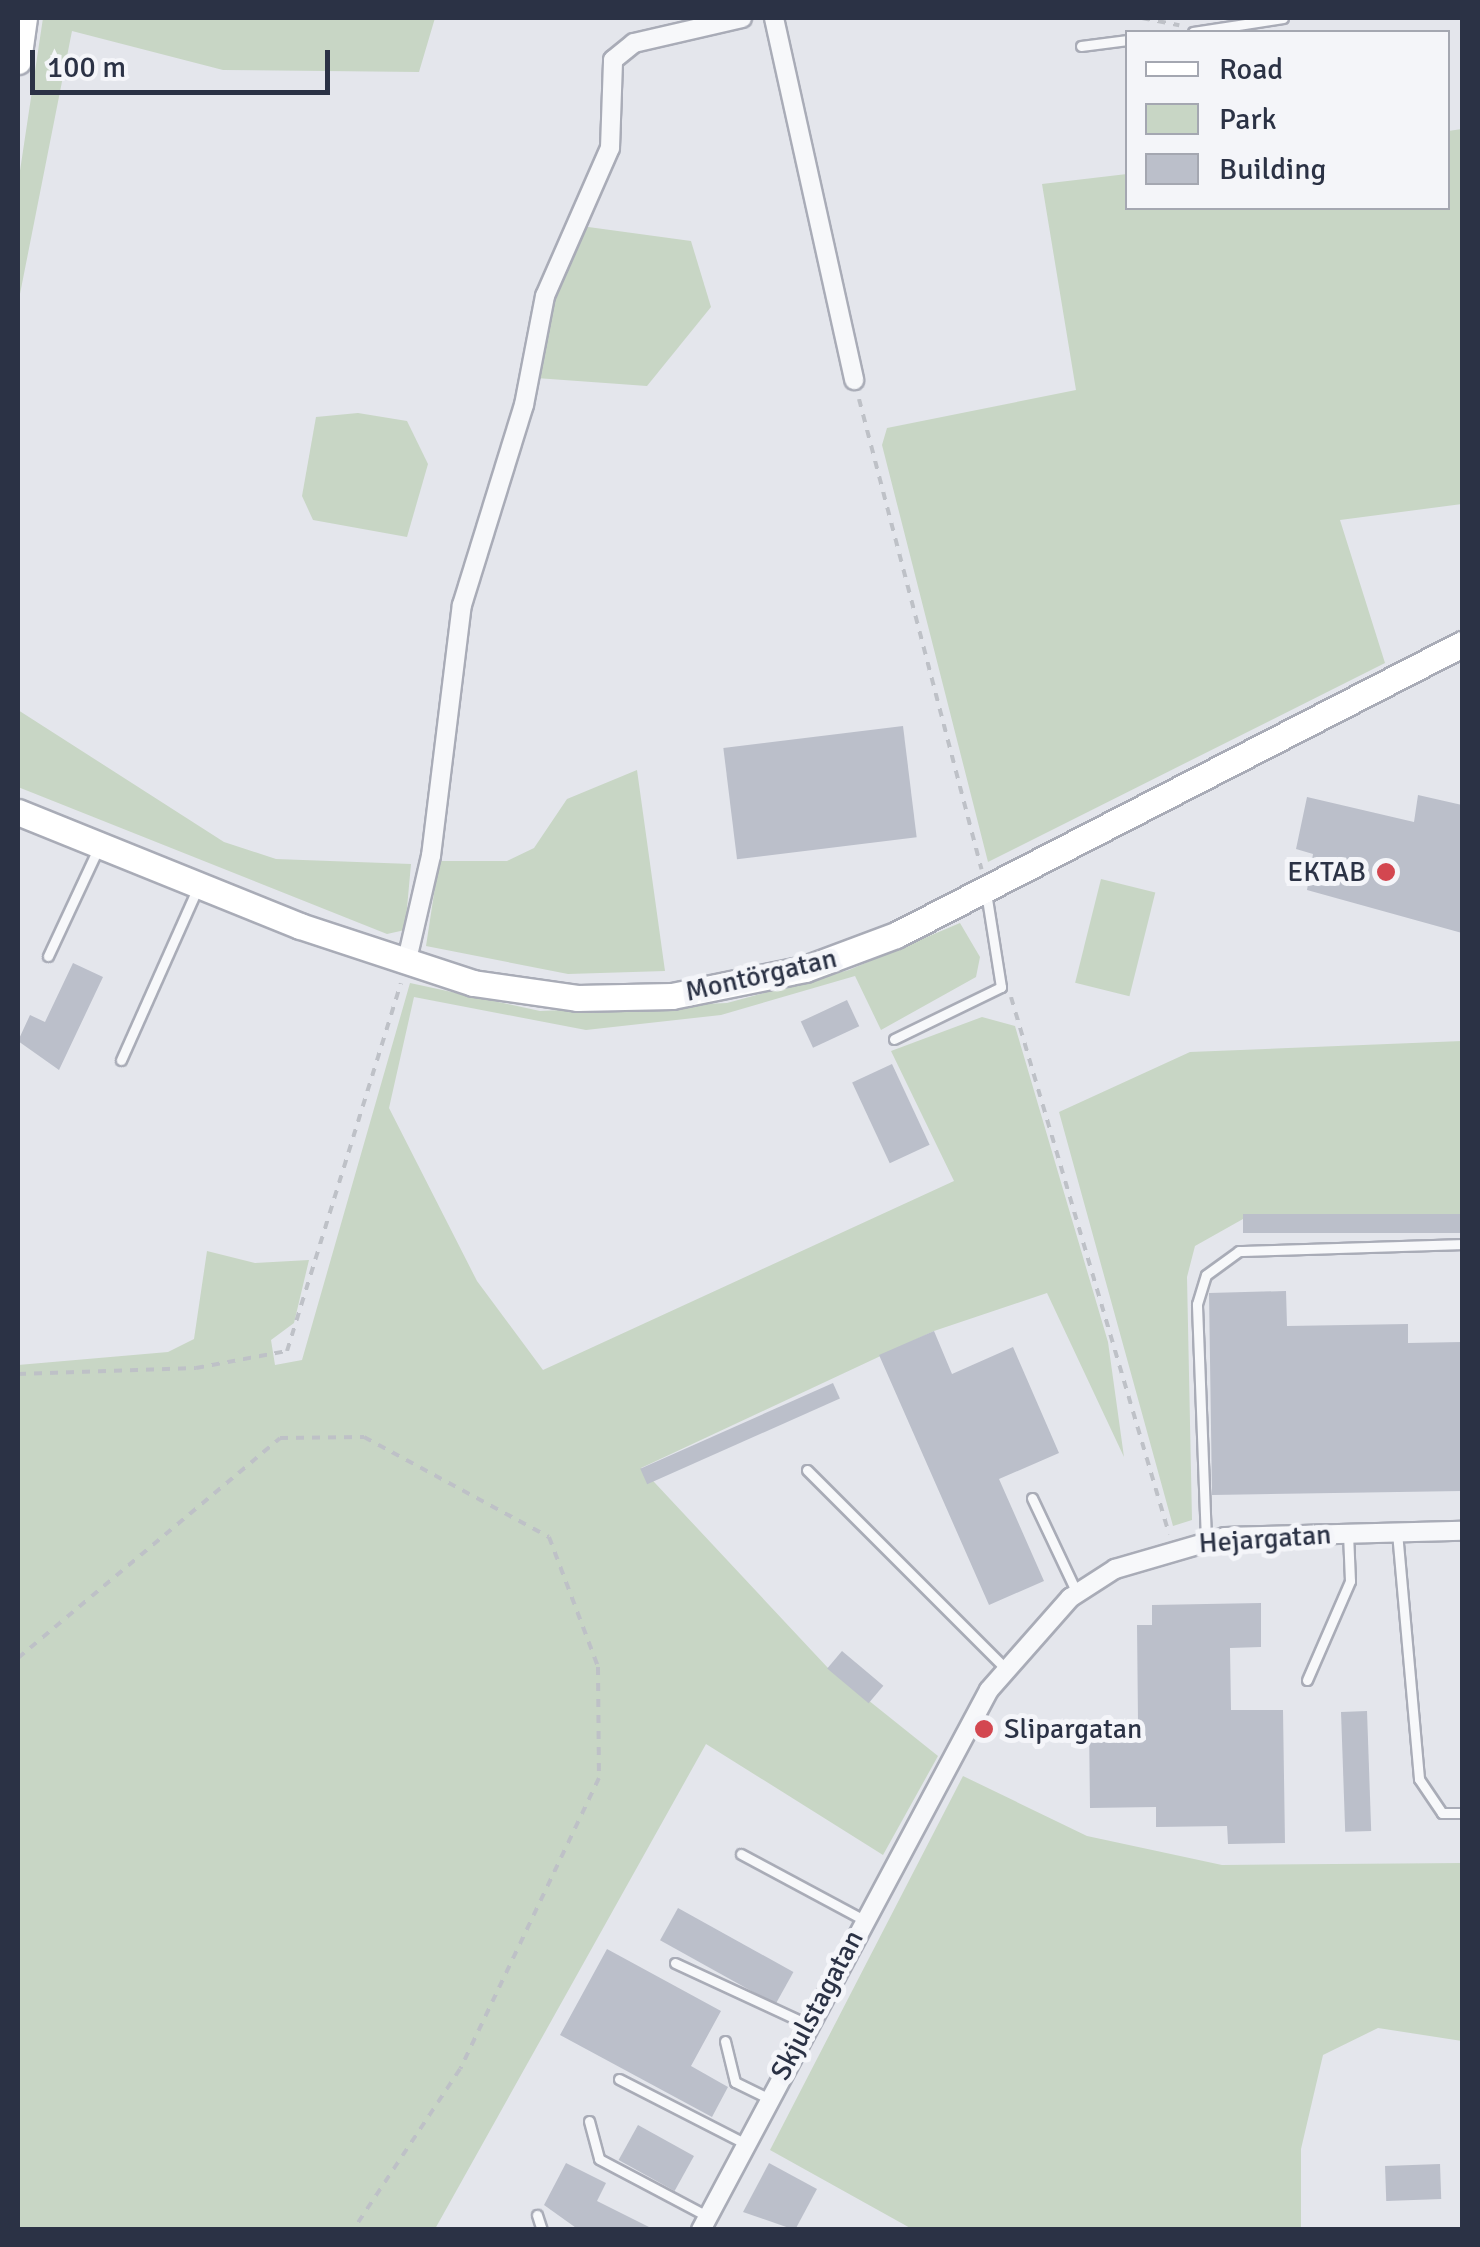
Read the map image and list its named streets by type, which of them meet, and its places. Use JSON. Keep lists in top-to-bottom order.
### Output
{
  "streets": {
    "street": ["Montörgatan", "Hejargatan", "Skjulstagatan"]
  },
  "crossings": [
    ["Hejargatan", "Skjulstagatan"]
  ],
  "places": ["EKTAB", "Slipargatan"],
  "legend": ["Road", "Park", "Building"],
  "scale_bar": "100 m"
}
